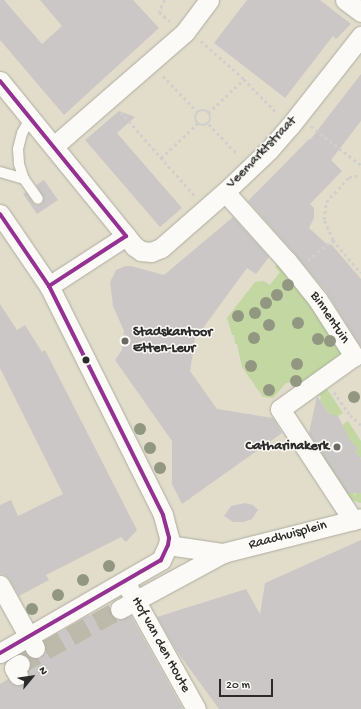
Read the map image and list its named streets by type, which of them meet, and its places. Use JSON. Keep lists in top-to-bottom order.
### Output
{
  "streets": {
    "street": [
      "Veemarktstraat",
      "Binnentuin",
      "Raadhuisplein",
      "Hof van den Houte"
    ]
  },
  "crossings": [
    ["Veemarktstraat", "Binnentuin"],
    ["Binnentuin", "Raadhuisplein"],
    ["Raadhuisplein", "Hof van den Houte"]
  ],
  "places": ["Stadskantoor Etten-Leur", "Catharinakerk"],
  "scale_bar": "20 m",
  "north": "top right"
}
